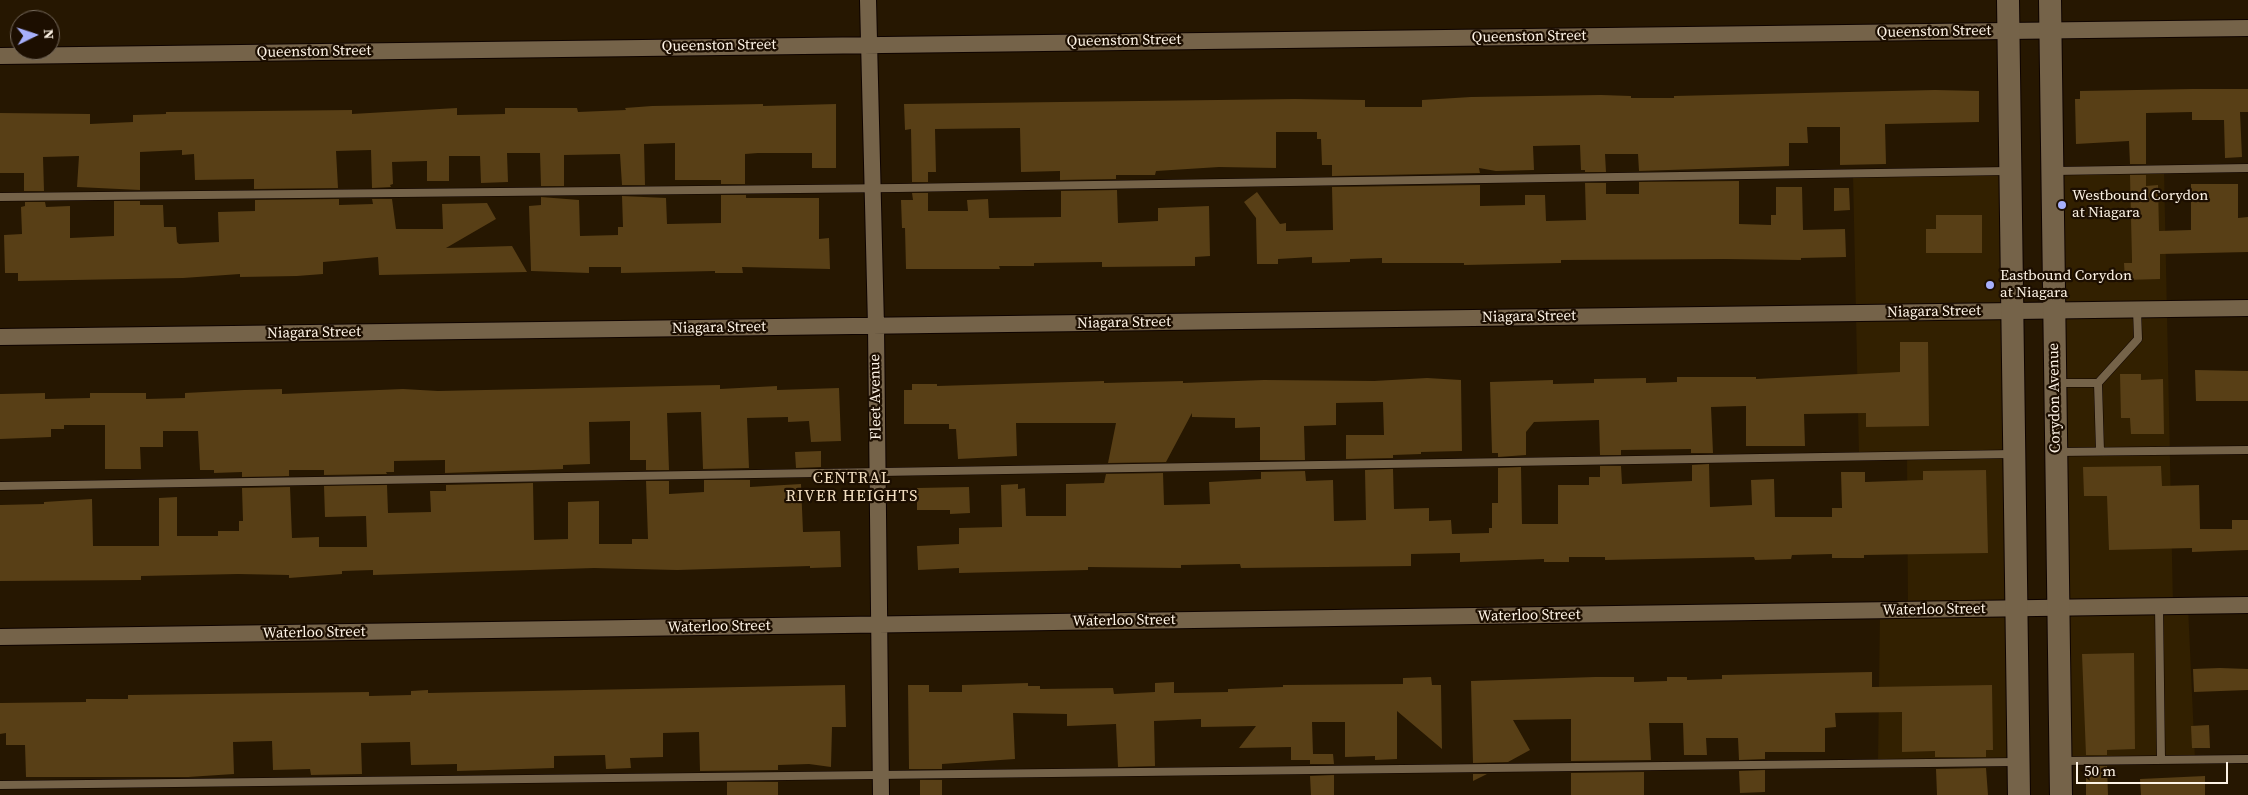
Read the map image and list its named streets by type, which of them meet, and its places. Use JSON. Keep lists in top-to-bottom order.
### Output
{
  "streets": {
    "main road": ["Corydon Avenue"],
    "street": [
      "Queenston Street",
      "Niagara Street",
      "Fleet Avenue",
      "Waterloo Street"
    ]
  },
  "crossings": [
    ["Queenston Street", "Fleet Avenue"],
    ["Queenston Street", "Corydon Avenue"],
    ["Niagara Street", "Fleet Avenue"],
    ["Niagara Street", "Corydon Avenue"],
    ["Fleet Avenue", "Waterloo Street"],
    ["Corydon Avenue", "Waterloo Street"]
  ],
  "districts": ["CENTRAL RIVER HEIGHTS"],
  "places": ["Westbound Corydon at Niagara", "Eastbound Corydon at Niagara"],
  "scale_bar": "50 m",
  "north": "right"
}
